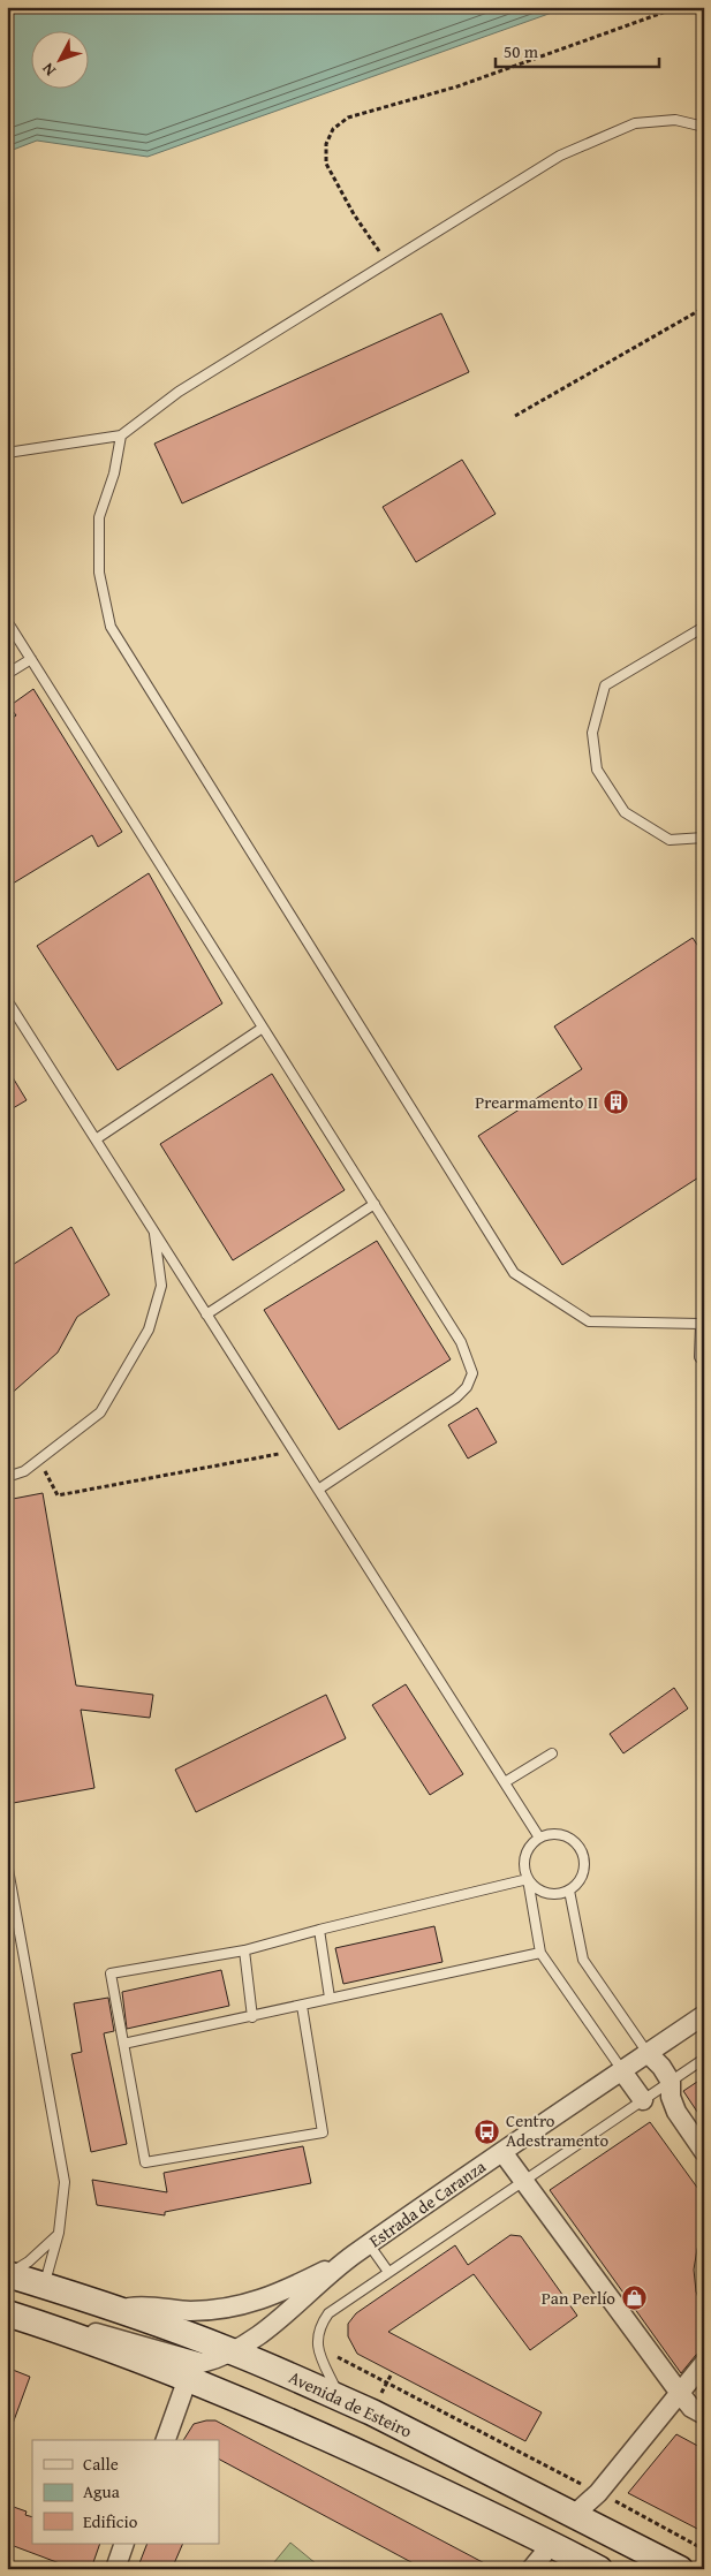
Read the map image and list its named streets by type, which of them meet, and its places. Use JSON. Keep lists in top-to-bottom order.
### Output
{
  "streets": {
    "main road": ["Avenida de Esteiro"],
    "street": ["Estrada de Caranza"]
  },
  "places": {
    "building": ["Prearmamento II"],
    "bus stop": ["Centro Adestramento"],
    "shop": ["Pan Perlío"]
  },
  "legend": ["Calle", "Agua", "Edificio"],
  "scale_bar": "50 m",
  "north": "bottom left"
}
